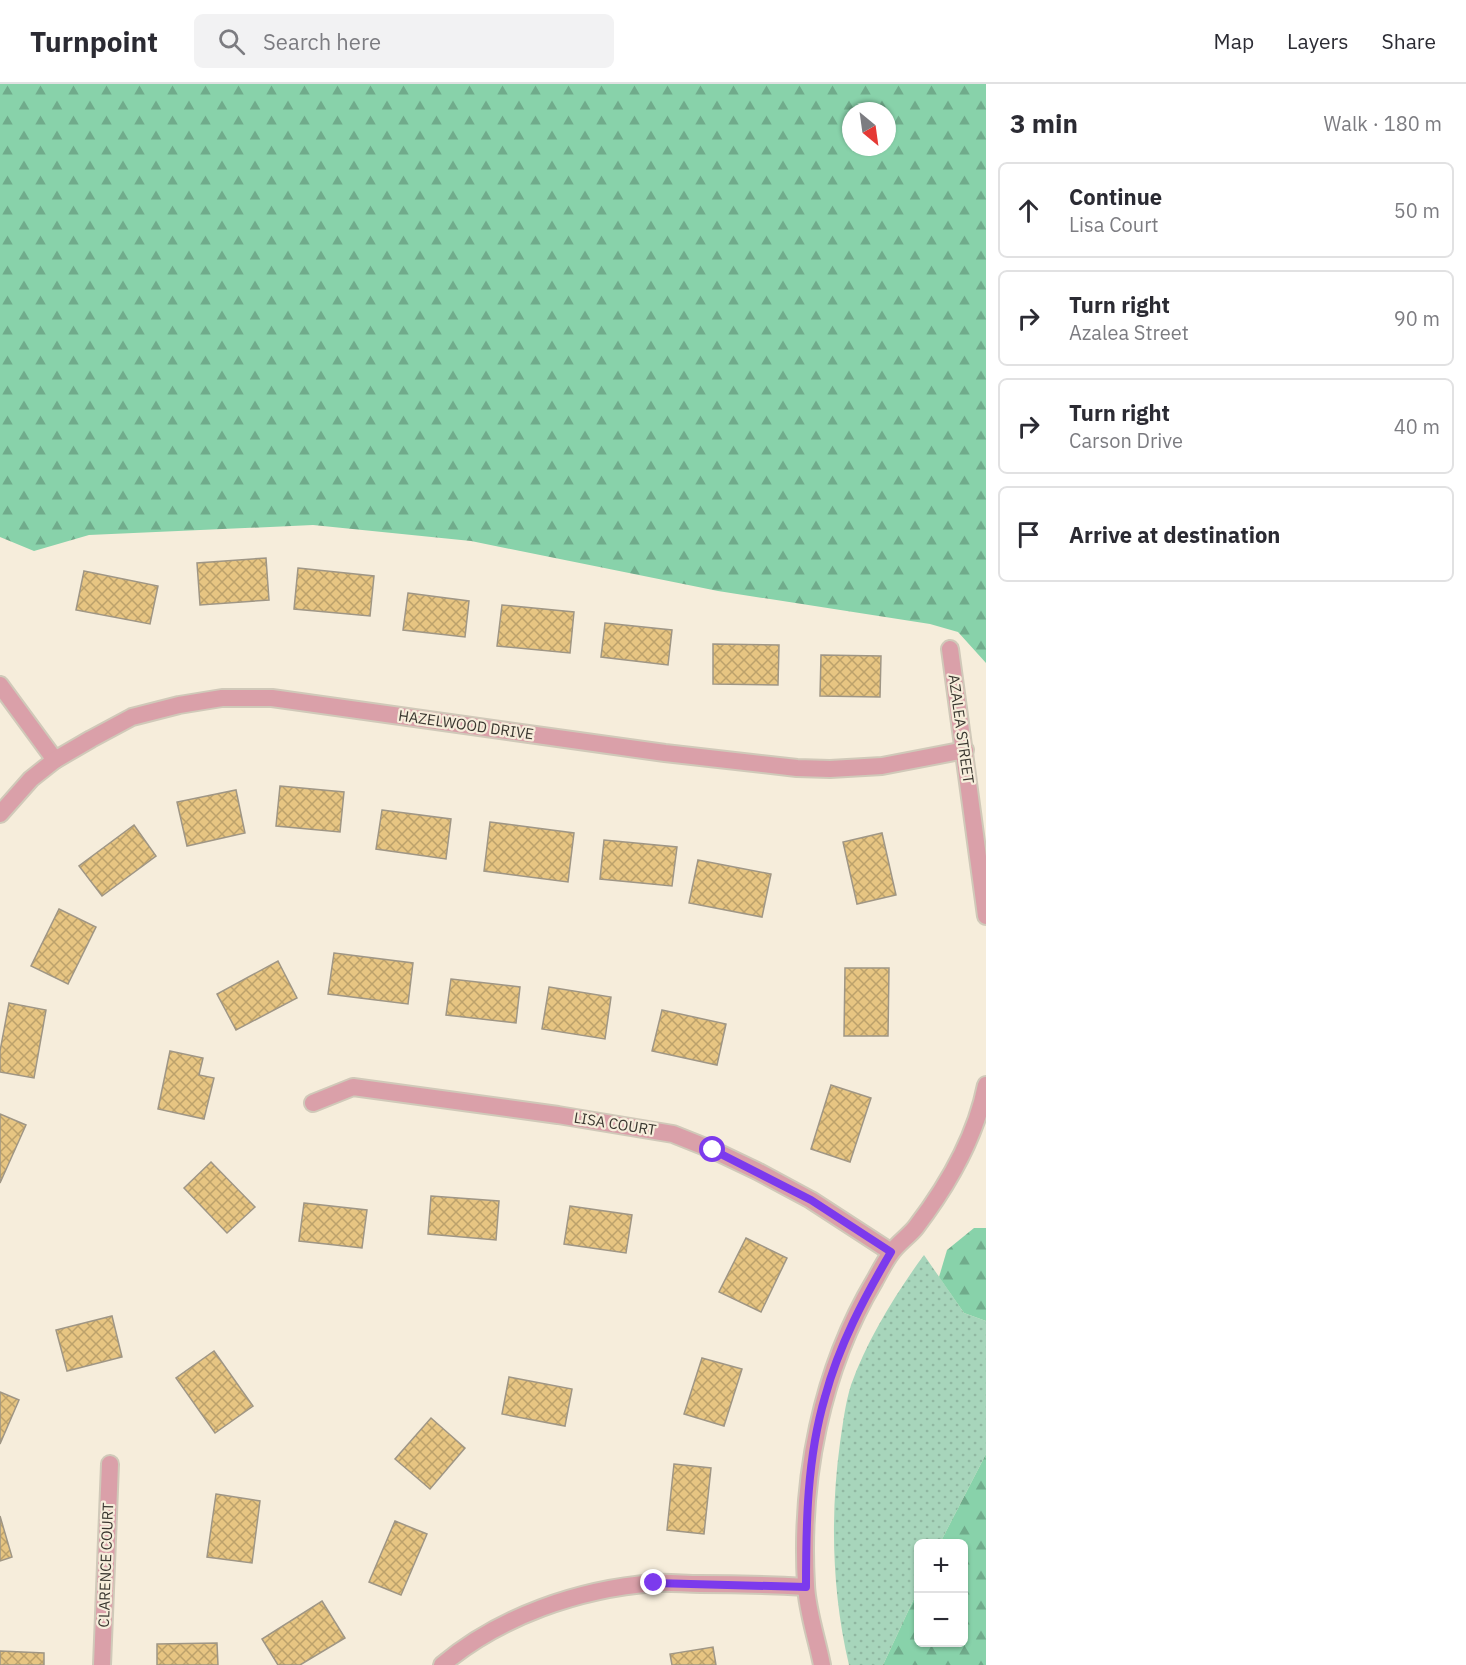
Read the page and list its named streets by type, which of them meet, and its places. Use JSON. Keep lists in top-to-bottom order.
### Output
{
  "streets": {
    "street": [
      "HAZELWOOD DRIVE",
      "AZALEA STREET",
      "LISA COURT",
      "CLARENCE COURT"
    ]
  },
  "crossings": [
    ["HAZELWOOD DRIVE", "AZALEA STREET"]
  ],
  "north": "bottom right",
  "page": {
    "header": "Turnpoint",
    "search": "Search here",
    "nav": ["Map", "Layers", "Share"],
    "heading": ["3 min", "Walk · 180 m"],
    "list": [
      ["Continue", "Lisa Court", "50 m"],
      ["Turn right", "Azalea Street", "90 m"],
      ["Turn right", "Carson Drive", "40 m"],
      "Arrive at destination"
    ],
    "map_buttons": ["+", "−"]
  }
}
